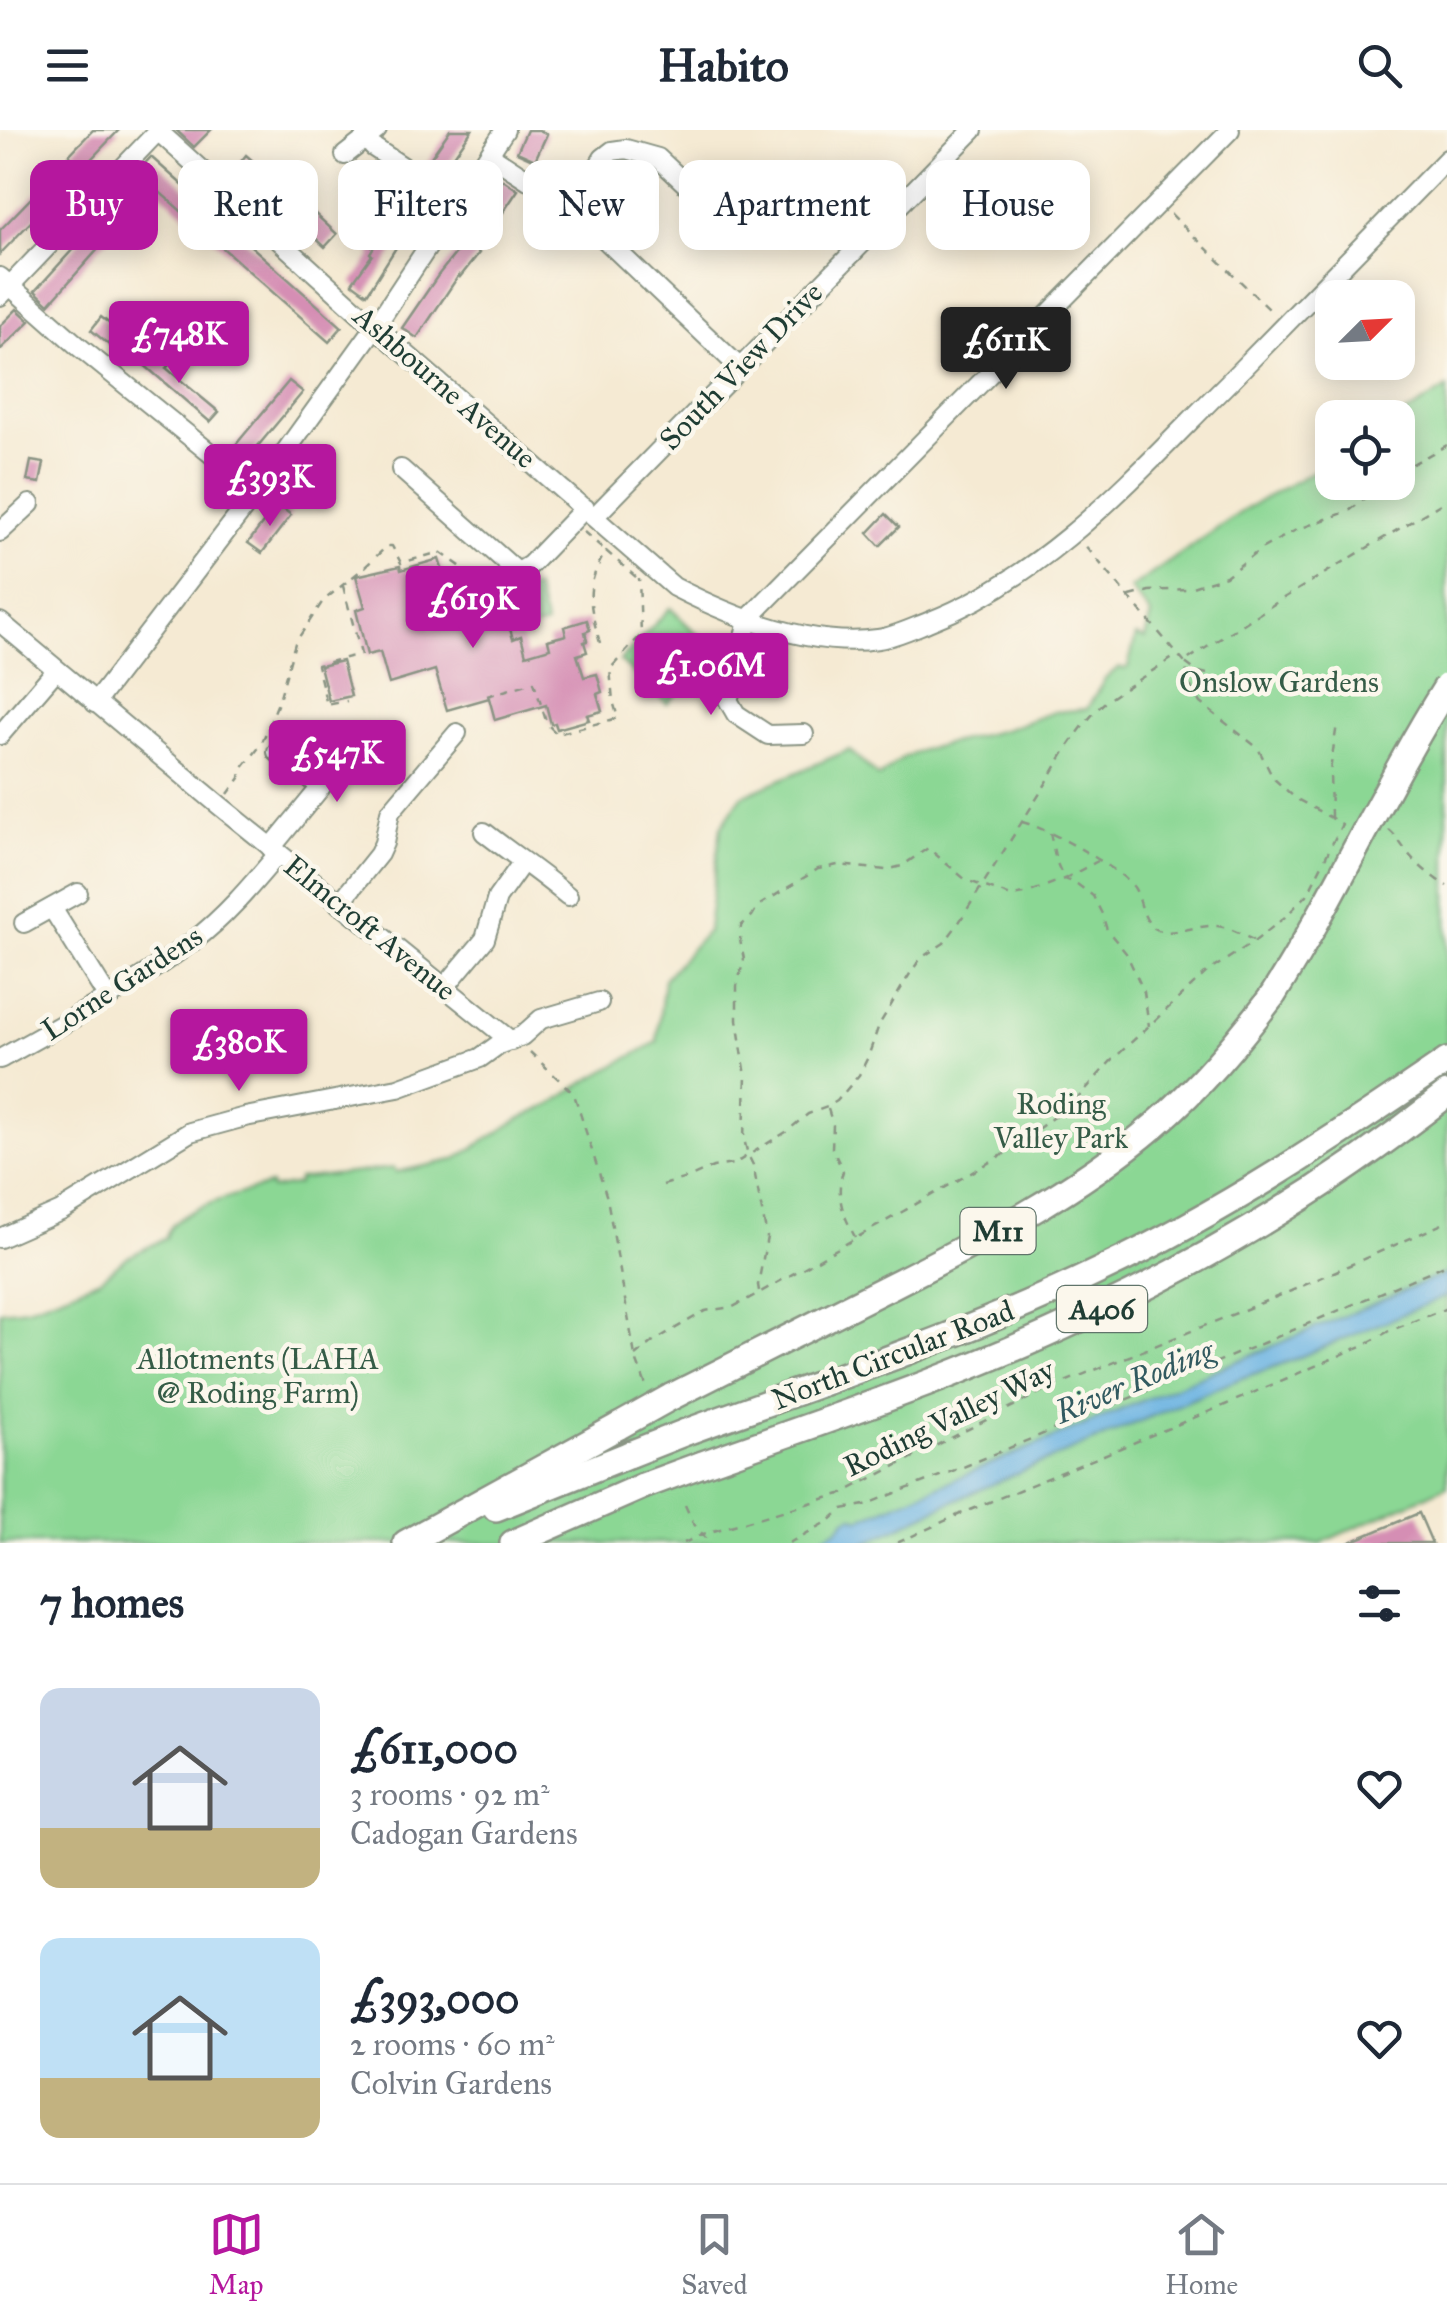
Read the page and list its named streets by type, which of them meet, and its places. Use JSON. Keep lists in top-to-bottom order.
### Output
{
  "streets": {
    "highway": ["M11", "A406", "North Circular Road"],
    "street": [
      "South View Drive",
      "Ashbourne Avenue",
      "Elmcroft Avenue",
      "Lorne Gardens"
    ],
    "path": ["Roding Valley Way"]
  },
  "crossings": [
    ["South View Drive", "Ashbourne Avenue"],
    ["Elmcroft Avenue", "Lorne Gardens"]
  ],
  "water": ["River Roding"],
  "parks": ["Onslow Gardens", "Roding Valley Park", "Allotments (LAHA @ Roding Farm)"],
  "north": "top right",
  "page": {
    "header": "Habito",
    "chip": [
      "Buy",
      "Rent",
      "Filters",
      "New",
      "Apartment",
      "House"
    ],
    "price": [
      "£748K",
      "£611K",
      "£393K",
      "£619K",
      "£1.06M",
      "£547K",
      "£380K"
    ],
    "heading": "7 homes",
    "list": [
      {
        "name": "£611,000",
        "note": "3 rooms · 92 m² · Cadogan Gardens"
      },
      {
        "name": "£393,000",
        "note": "2 rooms · 60 m² · Colvin Gardens"
      }
    ],
    "tabs": ["Map", "Saved", "Home"]
  }
}
